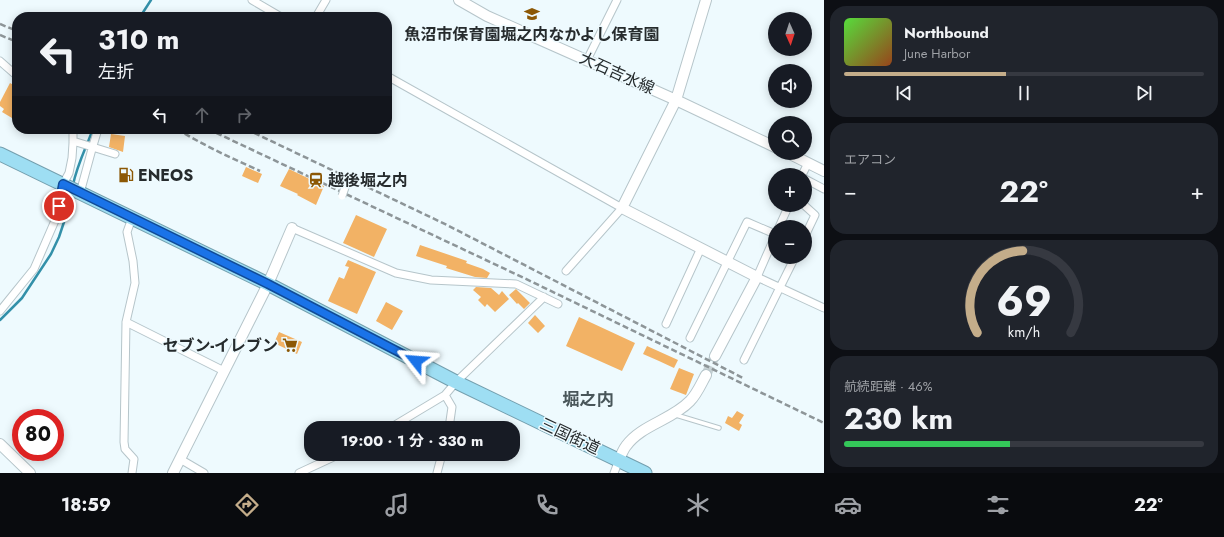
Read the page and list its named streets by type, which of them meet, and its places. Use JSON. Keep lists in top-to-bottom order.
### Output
{
  "streets": {
    "highway": ["三国街道"],
    "main road": ["大石吉水線"]
  },
  "districts": ["堀之内"],
  "places": {
    "school or university": ["魚沼市保育園堀之内なかよし保育園"],
    "fuel station": ["ENEOS"],
    "station": ["越後堀之内"],
    "supermarket": ["セブン-イレブン"]
  },
  "north": "bottom",
  "page": {
    "map_buttons": ["+", "−"],
    "turn": ["310 m", "左折"],
    "song": ["Northbound", "June Harbor"],
    "tile": [
      "エアコン",
      ["航続距離 · 46%", "230 km"]
    ],
    "heat": ["−", "22°", "+"],
    "limit": "80",
    "trip": "19:00 · 1 分 · 330 m",
    "tabs": ["18:59", "22°"],
    "gauge": ["69", "km/h"]
  }
}
